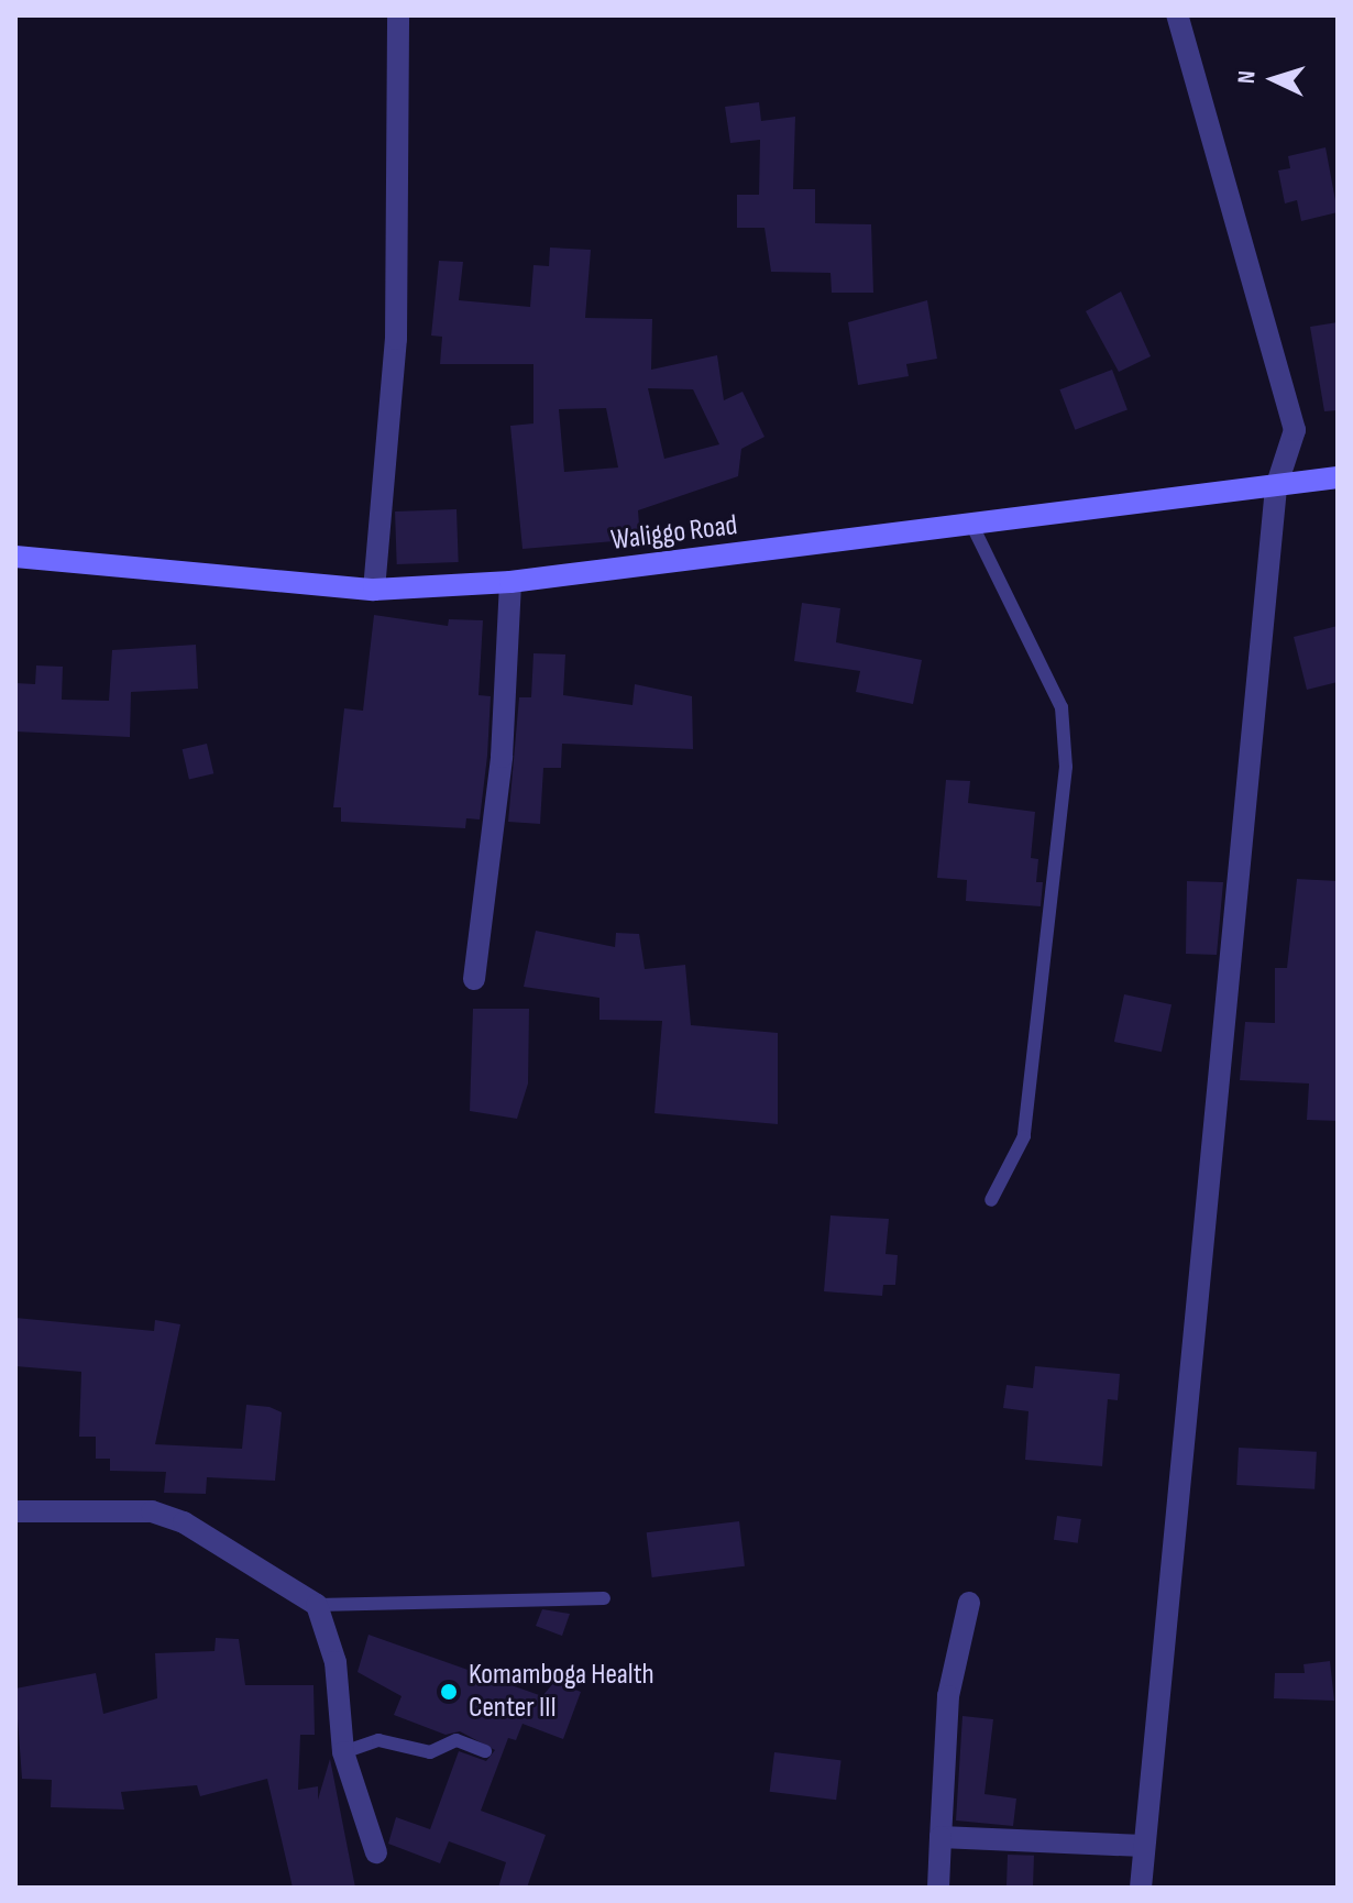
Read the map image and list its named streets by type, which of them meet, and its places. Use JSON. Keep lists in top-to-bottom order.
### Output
{
  "streets": {
    "street": ["Waliggo Road"]
  },
  "places": ["Komamboga Health Center III"],
  "north": "left"
}
